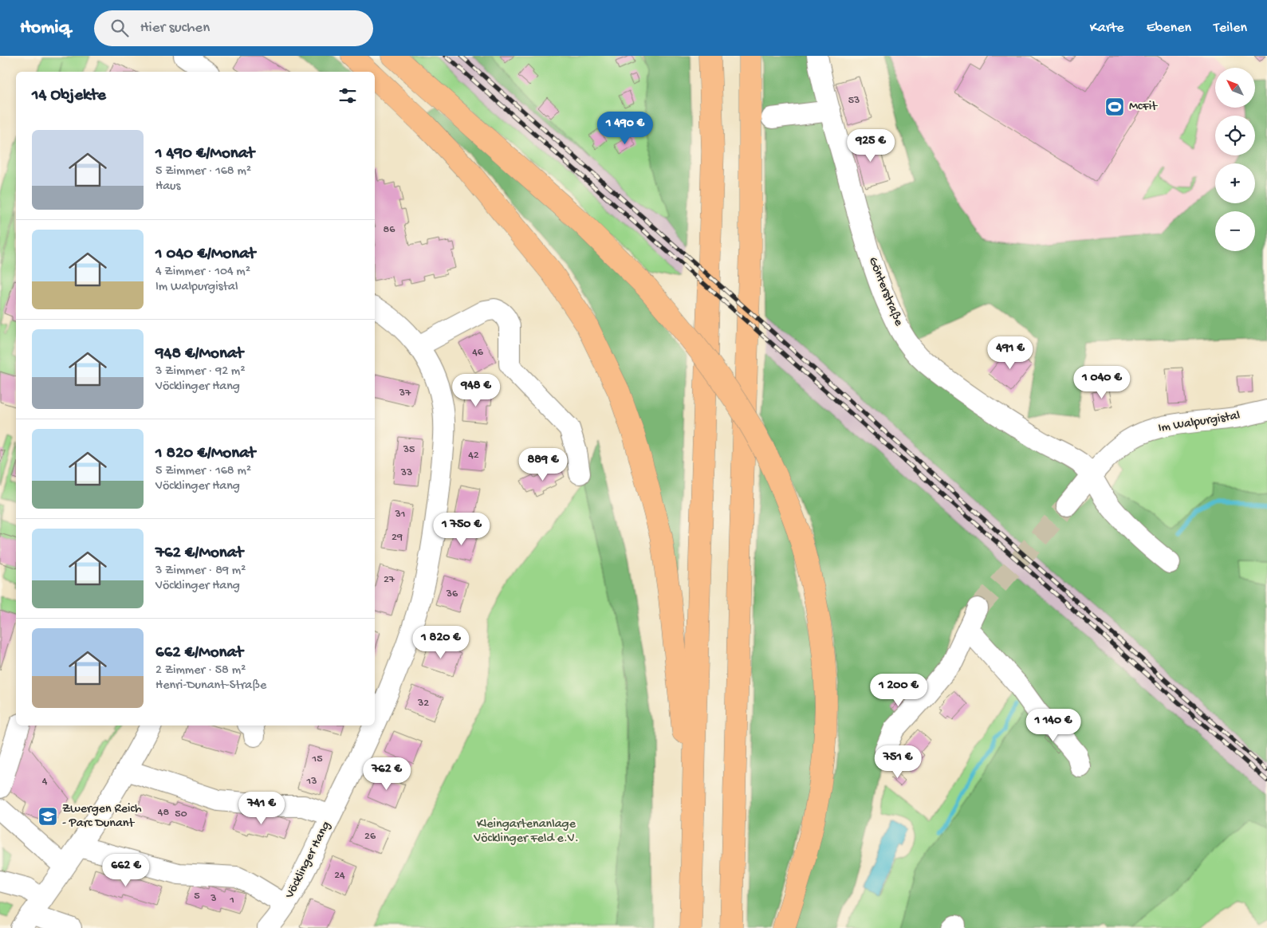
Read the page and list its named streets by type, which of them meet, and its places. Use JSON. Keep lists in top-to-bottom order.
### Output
{
  "streets": {
    "street": ["Gönterstraße", "Im Walpurgistal", "Vöcklinger Hang"]
  },
  "crossings": [
    ["Gönterstraße", "Im Walpurgistal"]
  ],
  "parks": ["Kleingartenanlage Vöcklinger Feld e.V."],
  "places": {
    "sports": ["McFit"],
    "school or university": ["Zwergen Reich - Parc Dunant"]
  },
  "house_numbers": [
    "53",
    "86",
    "46",
    "37",
    "35",
    "42",
    "33",
    "31",
    "29",
    "27",
    "36",
    "32",
    "15",
    "4",
    "13",
    "48",
    "50",
    "26",
    "24",
    "5",
    "3",
    "1"
  ],
  "north": "top left",
  "page": {
    "header": "Homiq",
    "search": "Hier suchen",
    "nav": ["Karte", "Ebenen", "Teilen"],
    "map_buttons": ["+", "−"],
    "heading": "14 Objekte",
    "price": [
      "1 490 €",
      "925 €",
      "491 €",
      "1 040 €",
      "948 €",
      "889 €",
      "1 750 €",
      "1 820 €",
      "1 200 €",
      "1 140 €",
      "751 €",
      "762 €",
      "741 €",
      "662 €"
    ],
    "list": [
      {
        "name": "1 490 €/Monat",
        "note": "5 Zimmer · 168 m² · Haus"
      },
      {
        "name": "1 040 €/Monat",
        "note": "4 Zimmer · 104 m² · Im Walpurgistal"
      },
      {
        "name": "948 €/Monat",
        "note": "3 Zimmer · 92 m² · Vöcklinger Hang"
      },
      {
        "name": "1 820 €/Monat",
        "note": "5 Zimmer · 168 m² · Vöcklinger Hang"
      },
      {
        "name": "762 €/Monat",
        "note": "3 Zimmer · 89 m² · Vöcklinger Hang"
      },
      {
        "name": "662 €/Monat",
        "note": "2 Zimmer · 58 m² · Henri-Dunant-Straße"
      }
    ]
  }
}
